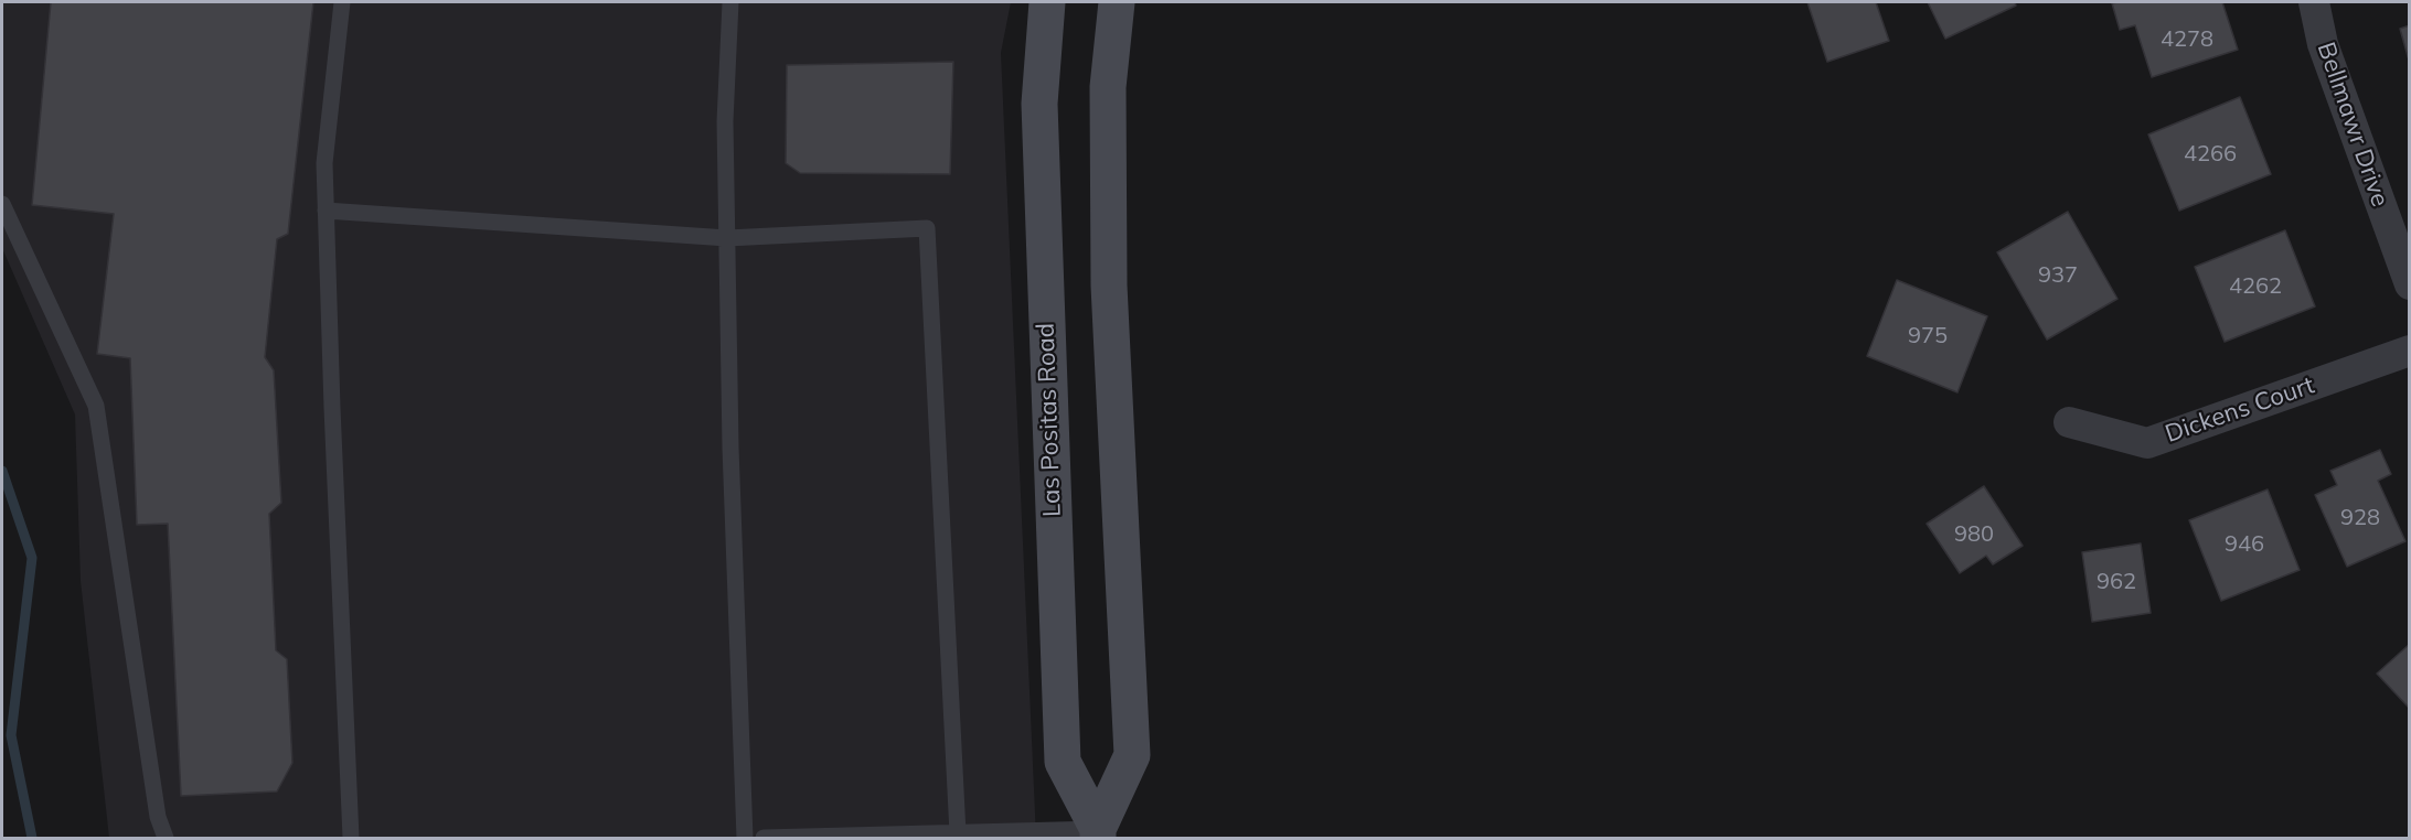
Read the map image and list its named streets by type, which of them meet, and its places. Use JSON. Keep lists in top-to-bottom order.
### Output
{
  "streets": {
    "main road": ["Las Positas Road"],
    "street": ["Bellmawr Drive", "Dickens Court"]
  },
  "house_numbers": [
    "4278",
    "4266",
    "937",
    "4262",
    "975",
    "928",
    "980",
    "946",
    "962"
  ]
}
